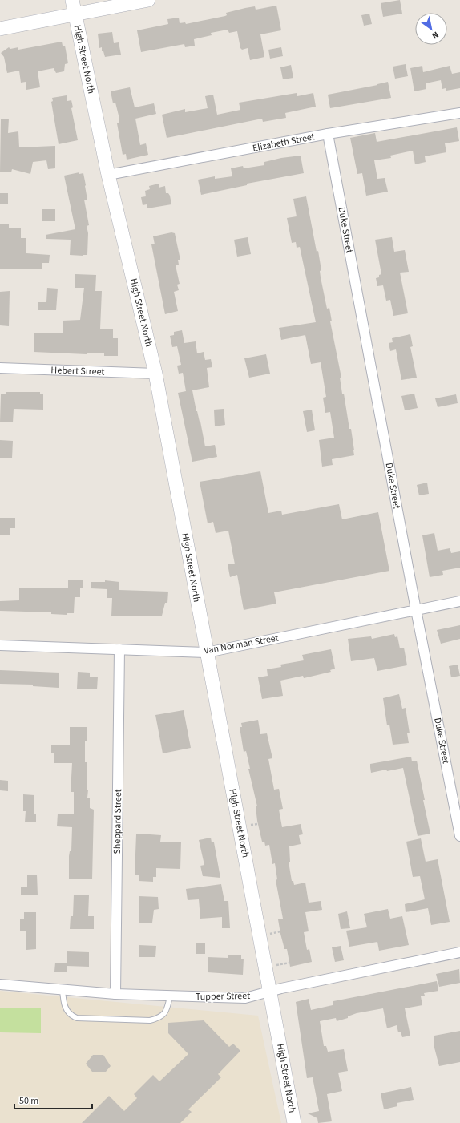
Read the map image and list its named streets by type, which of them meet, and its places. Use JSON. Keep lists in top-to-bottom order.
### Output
{
  "streets": {
    "main road": ["High Street North"],
    "street": [
      "Elizabeth Street",
      "Duke Street",
      "Hebert Street",
      "Van Norman Street",
      "Sheppard Street",
      "Tupper Street"
    ]
  },
  "crossings": [
    ["High Street North", "Elizabeth Street"],
    ["High Street North", "Hebert Street"],
    ["High Street North", "Van Norman Street"],
    ["High Street North", "Tupper Street"],
    ["Elizabeth Street", "Duke Street"],
    ["Duke Street", "Van Norman Street"],
    ["Van Norman Street", "Sheppard Street"],
    ["Sheppard Street", "Tupper Street"]
  ],
  "scale_bar": "50 m",
  "north": "bottom right"
}
